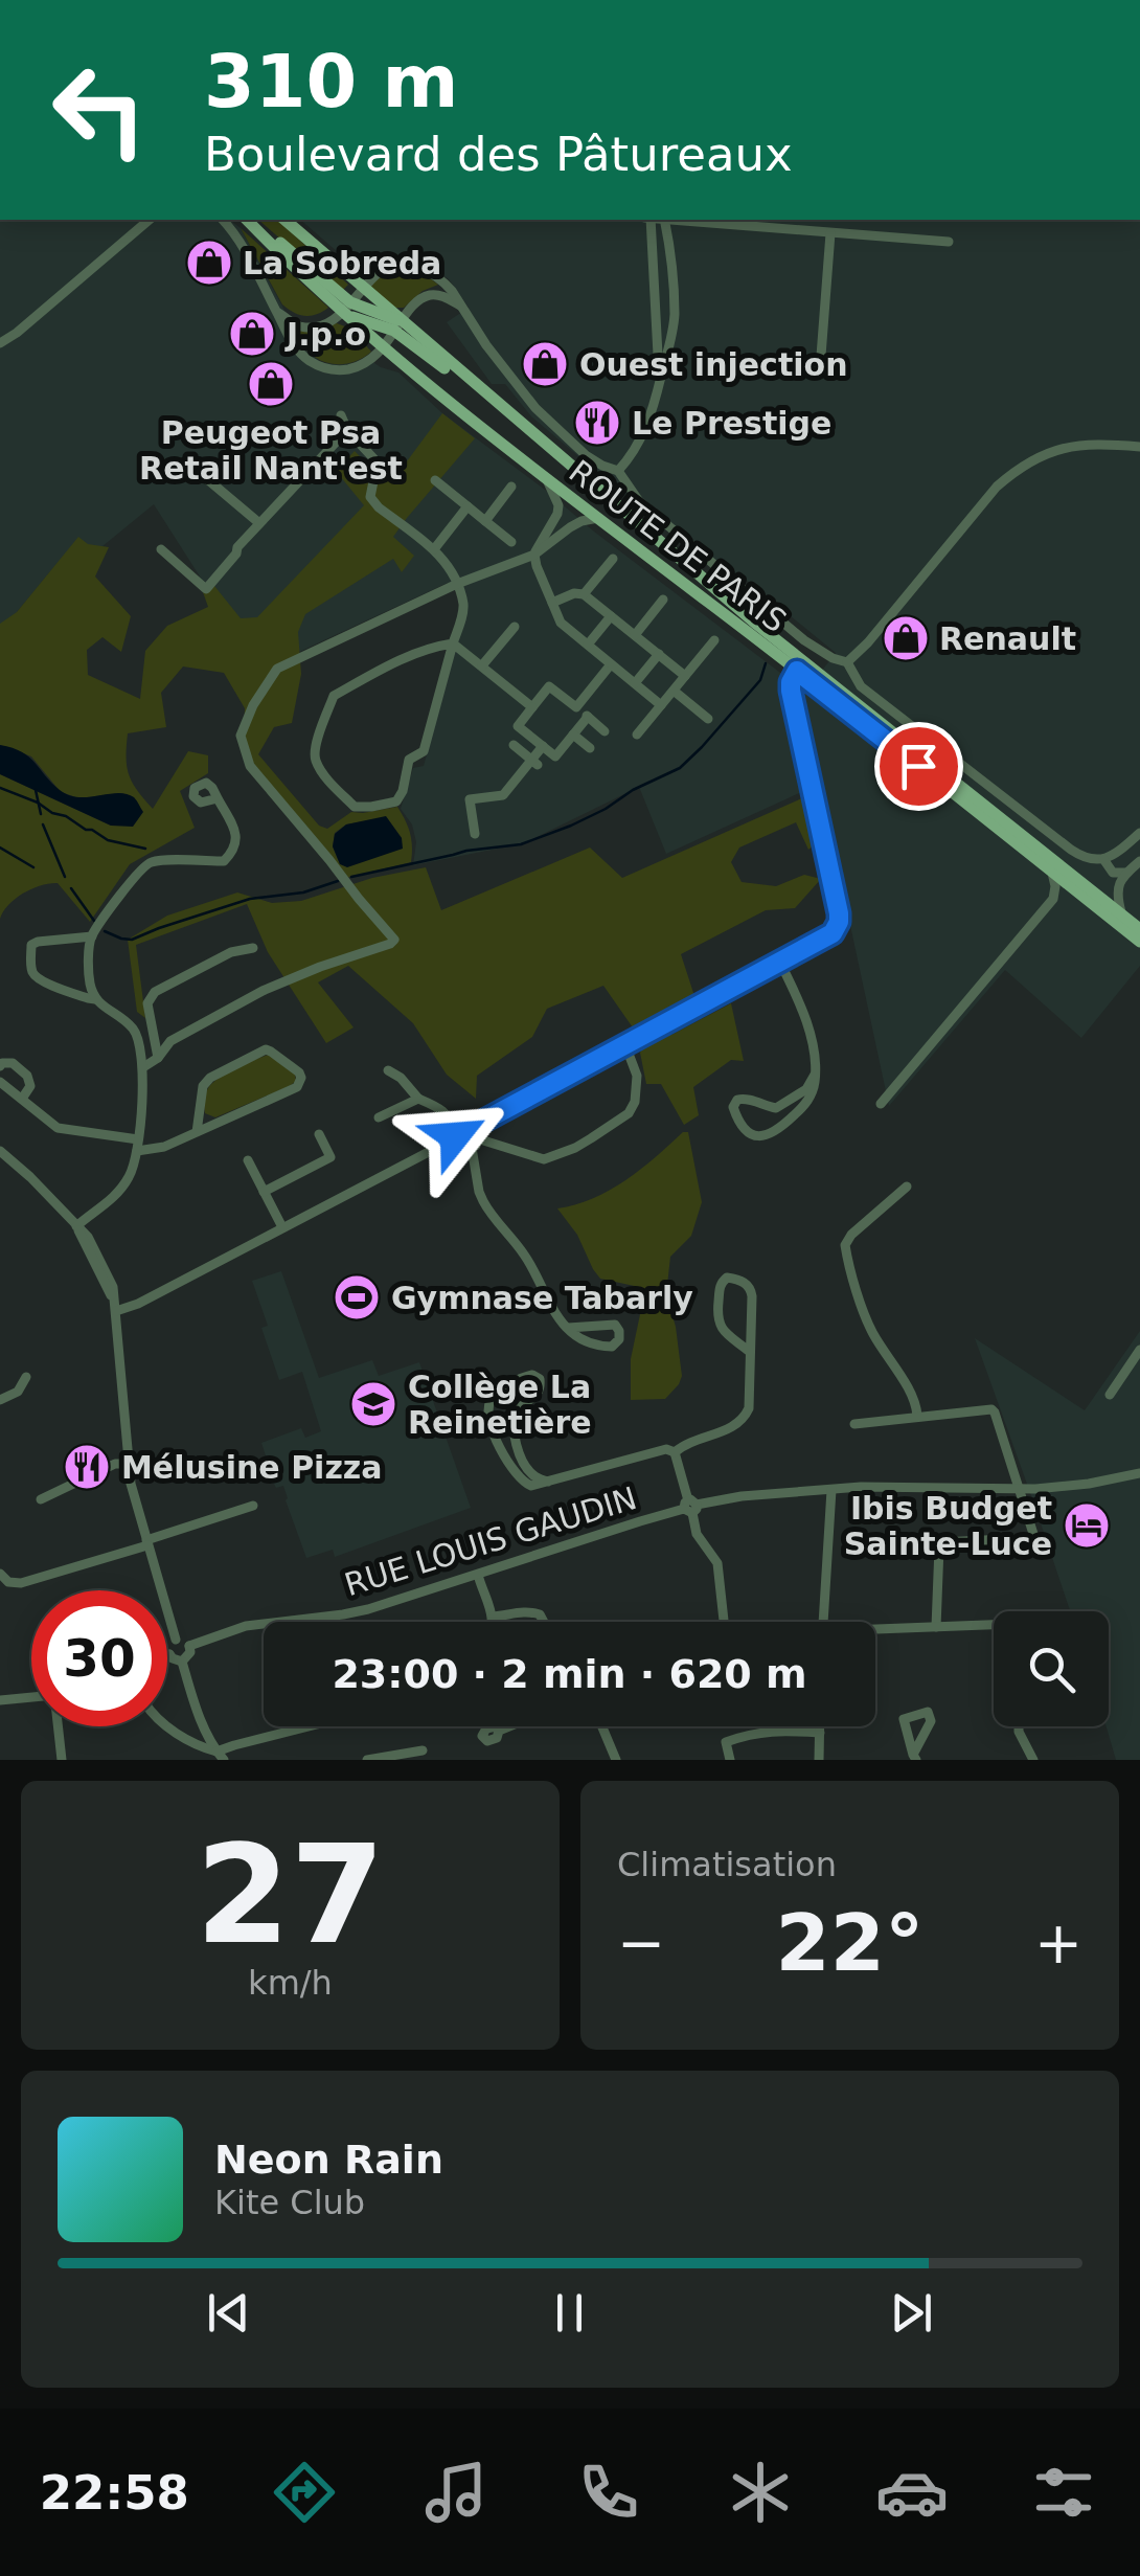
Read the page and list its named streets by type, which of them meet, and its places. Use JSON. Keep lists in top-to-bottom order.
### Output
{
  "streets": {
    "main road": ["ROUTE DE PARIS"],
    "street": ["RUE LOUIS GAUDIN"]
  },
  "places": {
    "shop": [
      "La Sobreda",
      "J.p.o",
      "Ouest injection",
      "Peugeot Psa Retail Nant'est",
      "Renault"
    ],
    "restaurant": ["Le Prestige", "Mélusine Pizza"],
    "sports": ["Gymnase Tabarly"],
    "school or university": ["Collège La Reinetière"],
    "hotel": ["Ibis Budget Sainte-Luce"]
  },
  "page": {
    "turn": ["310 m", "Boulevard des Pâtureaux"],
    "limit": "30",
    "trip": "23:00 · 2 min · 620 m",
    "tile": [
      ["27", "km/h"],
      "Climatisation"
    ],
    "heat": ["−", "22°", "+"],
    "song": ["Neon Rain", "Kite Club"],
    "tabs": "22:58"
  }
}
